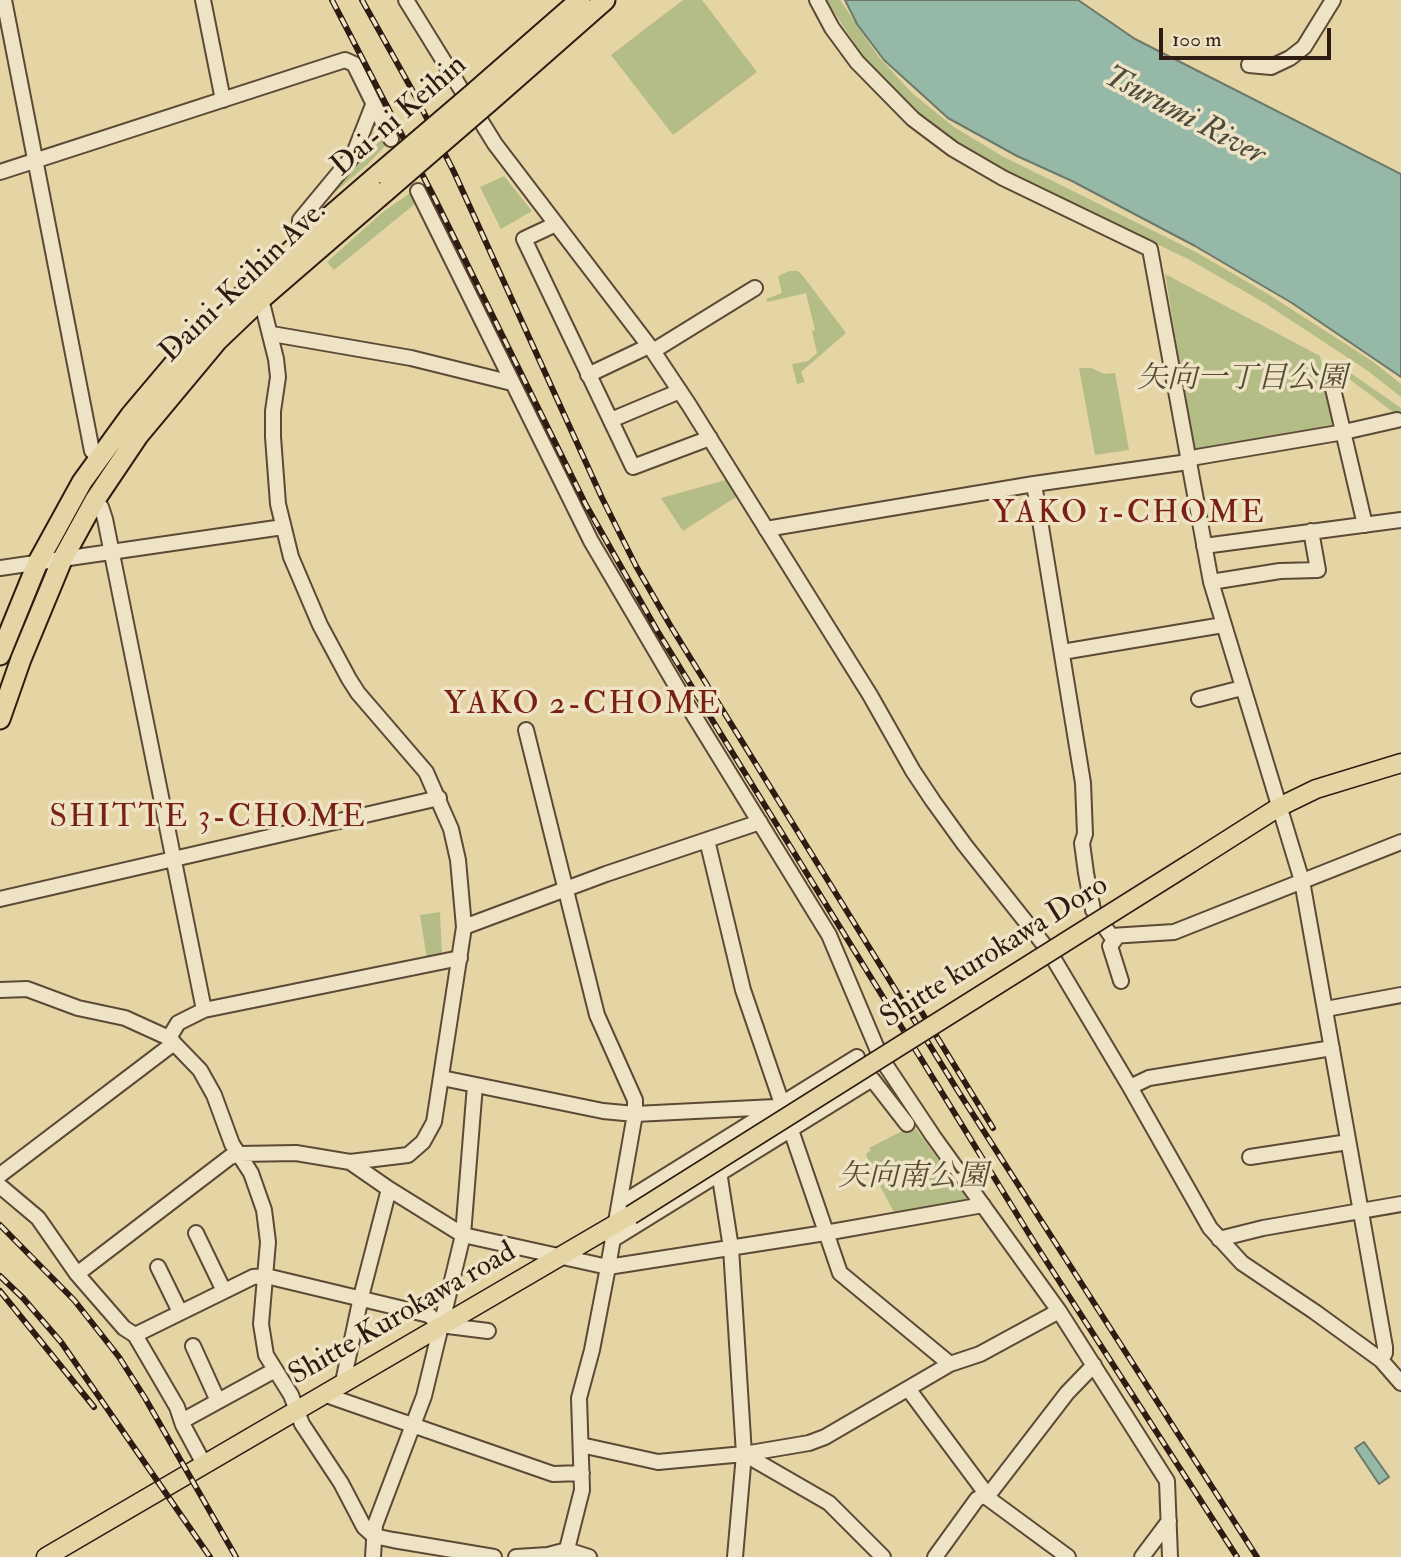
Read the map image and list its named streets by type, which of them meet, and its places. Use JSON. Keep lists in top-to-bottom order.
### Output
{
  "streets": {
    "highway": ["Dai-ni Keihin", "Daini-Keihin Ave."],
    "main road": ["Shitte kurokawa Doro", "Shitte Kurokawa road"]
  },
  "crossings": [
    ["Dai-ni Keihin", "Daini-Keihin Ave."],
    ["Shitte kurokawa Doro", "Shitte Kurokawa road"]
  ],
  "districts": ["YAKO 1-CHOME", "YAKO 2-CHOME", "SHITTE 3-CHOME"],
  "water": ["Tsurumi River"],
  "parks": ["矢向一丁目公園", "矢向南公園"],
  "scale_bar": "100 m"
}
